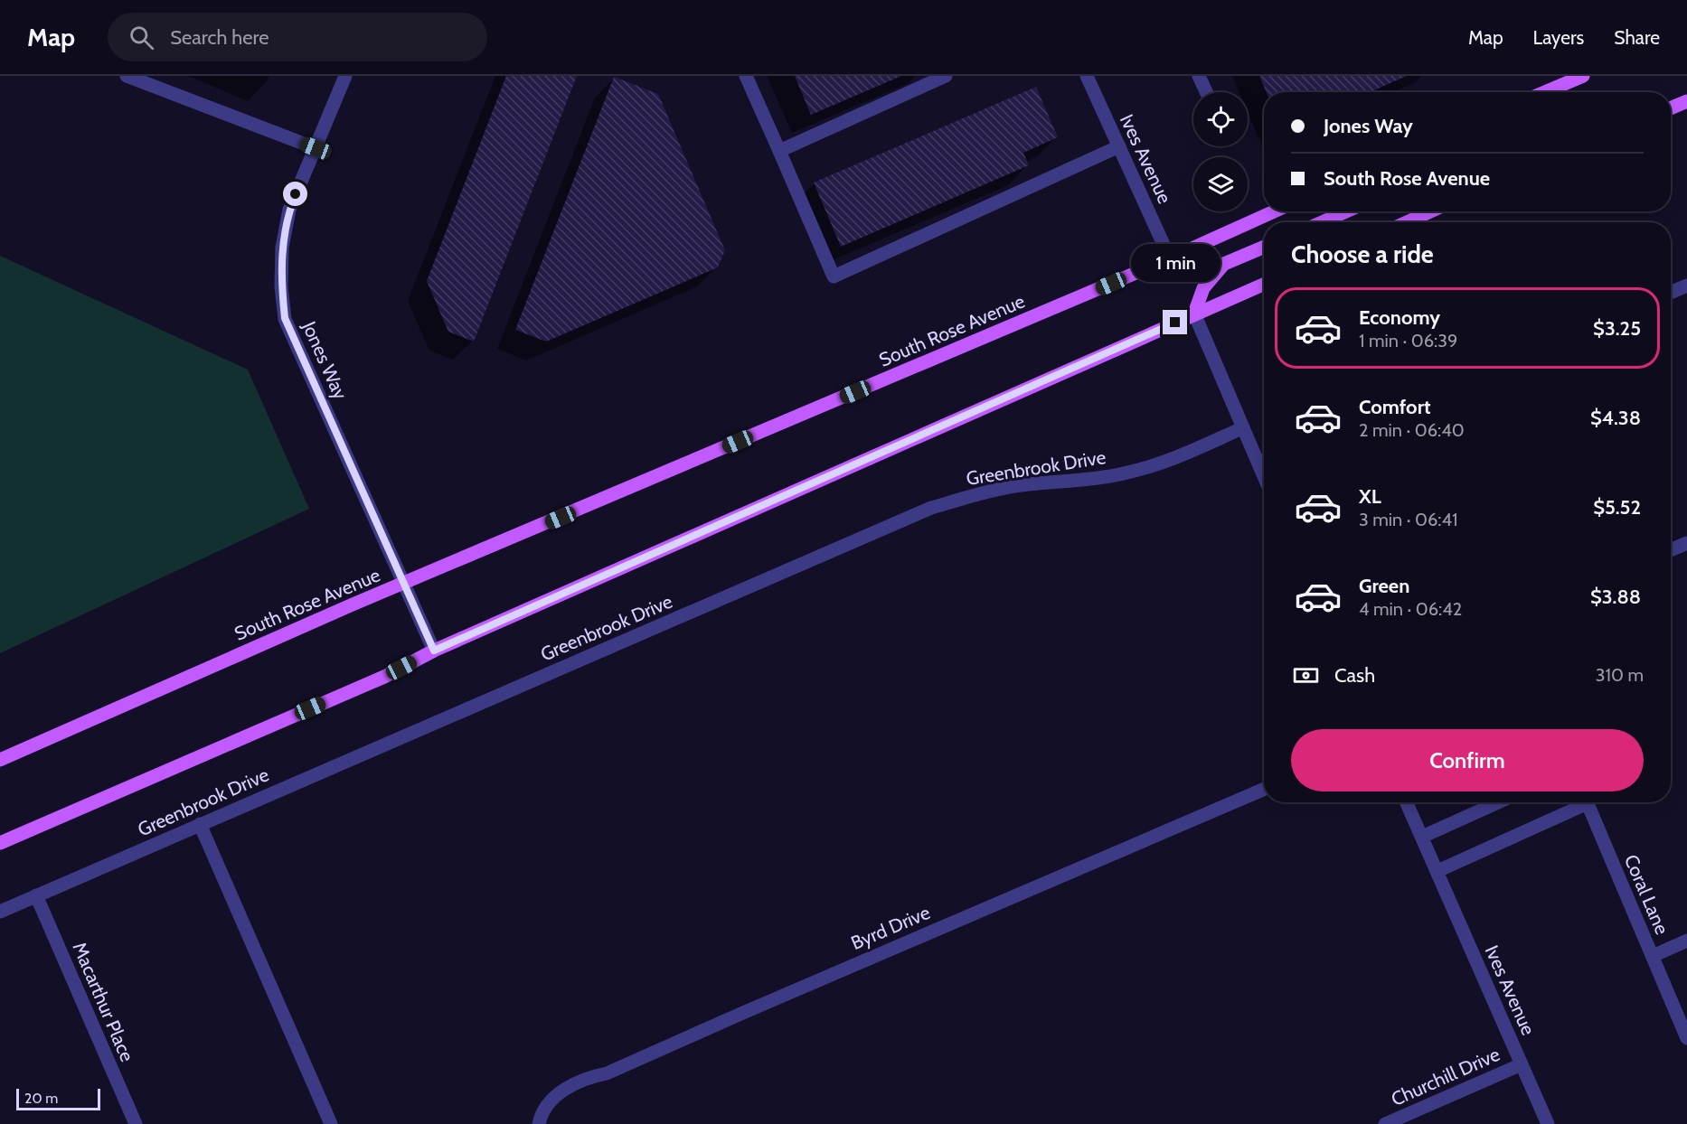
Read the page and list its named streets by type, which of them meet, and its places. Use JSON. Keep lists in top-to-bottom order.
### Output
{
  "streets": {
    "main road": ["South Rose Avenue"],
    "street": [
      "Ives Avenue",
      "Jones Way",
      "Greenbrook Drive",
      "Coral Lane",
      "Byrd Drive",
      "Macarthur Place",
      "Churchill Drive"
    ]
  },
  "crossings": [
    ["Ives Avenue", "South Rose Avenue"],
    ["Ives Avenue", "Churchill Drive"],
    ["South Rose Avenue", "Jones Way"],
    ["Greenbrook Drive", "Macarthur Place"]
  ],
  "scale_bar": "20 m",
  "page": {
    "header": "Map",
    "search": "Search here",
    "nav": ["Map", "Layers", "Share"],
    "banner": ["Jones Way", "South Rose Avenue"],
    "heading": "Choose a ride",
    "bubble": "1 min",
    "list": [
      {
        "name": "Economy",
        "note": "1 min · 06:39",
        "value": "$3.25"
      },
      {
        "name": "Comfort",
        "note": "2 min · 06:40",
        "value": "$4.38"
      },
      {
        "name": "XL",
        "note": "3 min · 06:41",
        "value": "$5.52"
      },
      {
        "name": "Green",
        "note": "4 min · 06:42",
        "value": "$3.88"
      }
    ],
    "pay": ["Cash", "310 m"],
    "buttons": "Confirm",
    "scale": "20 m"
  }
}
